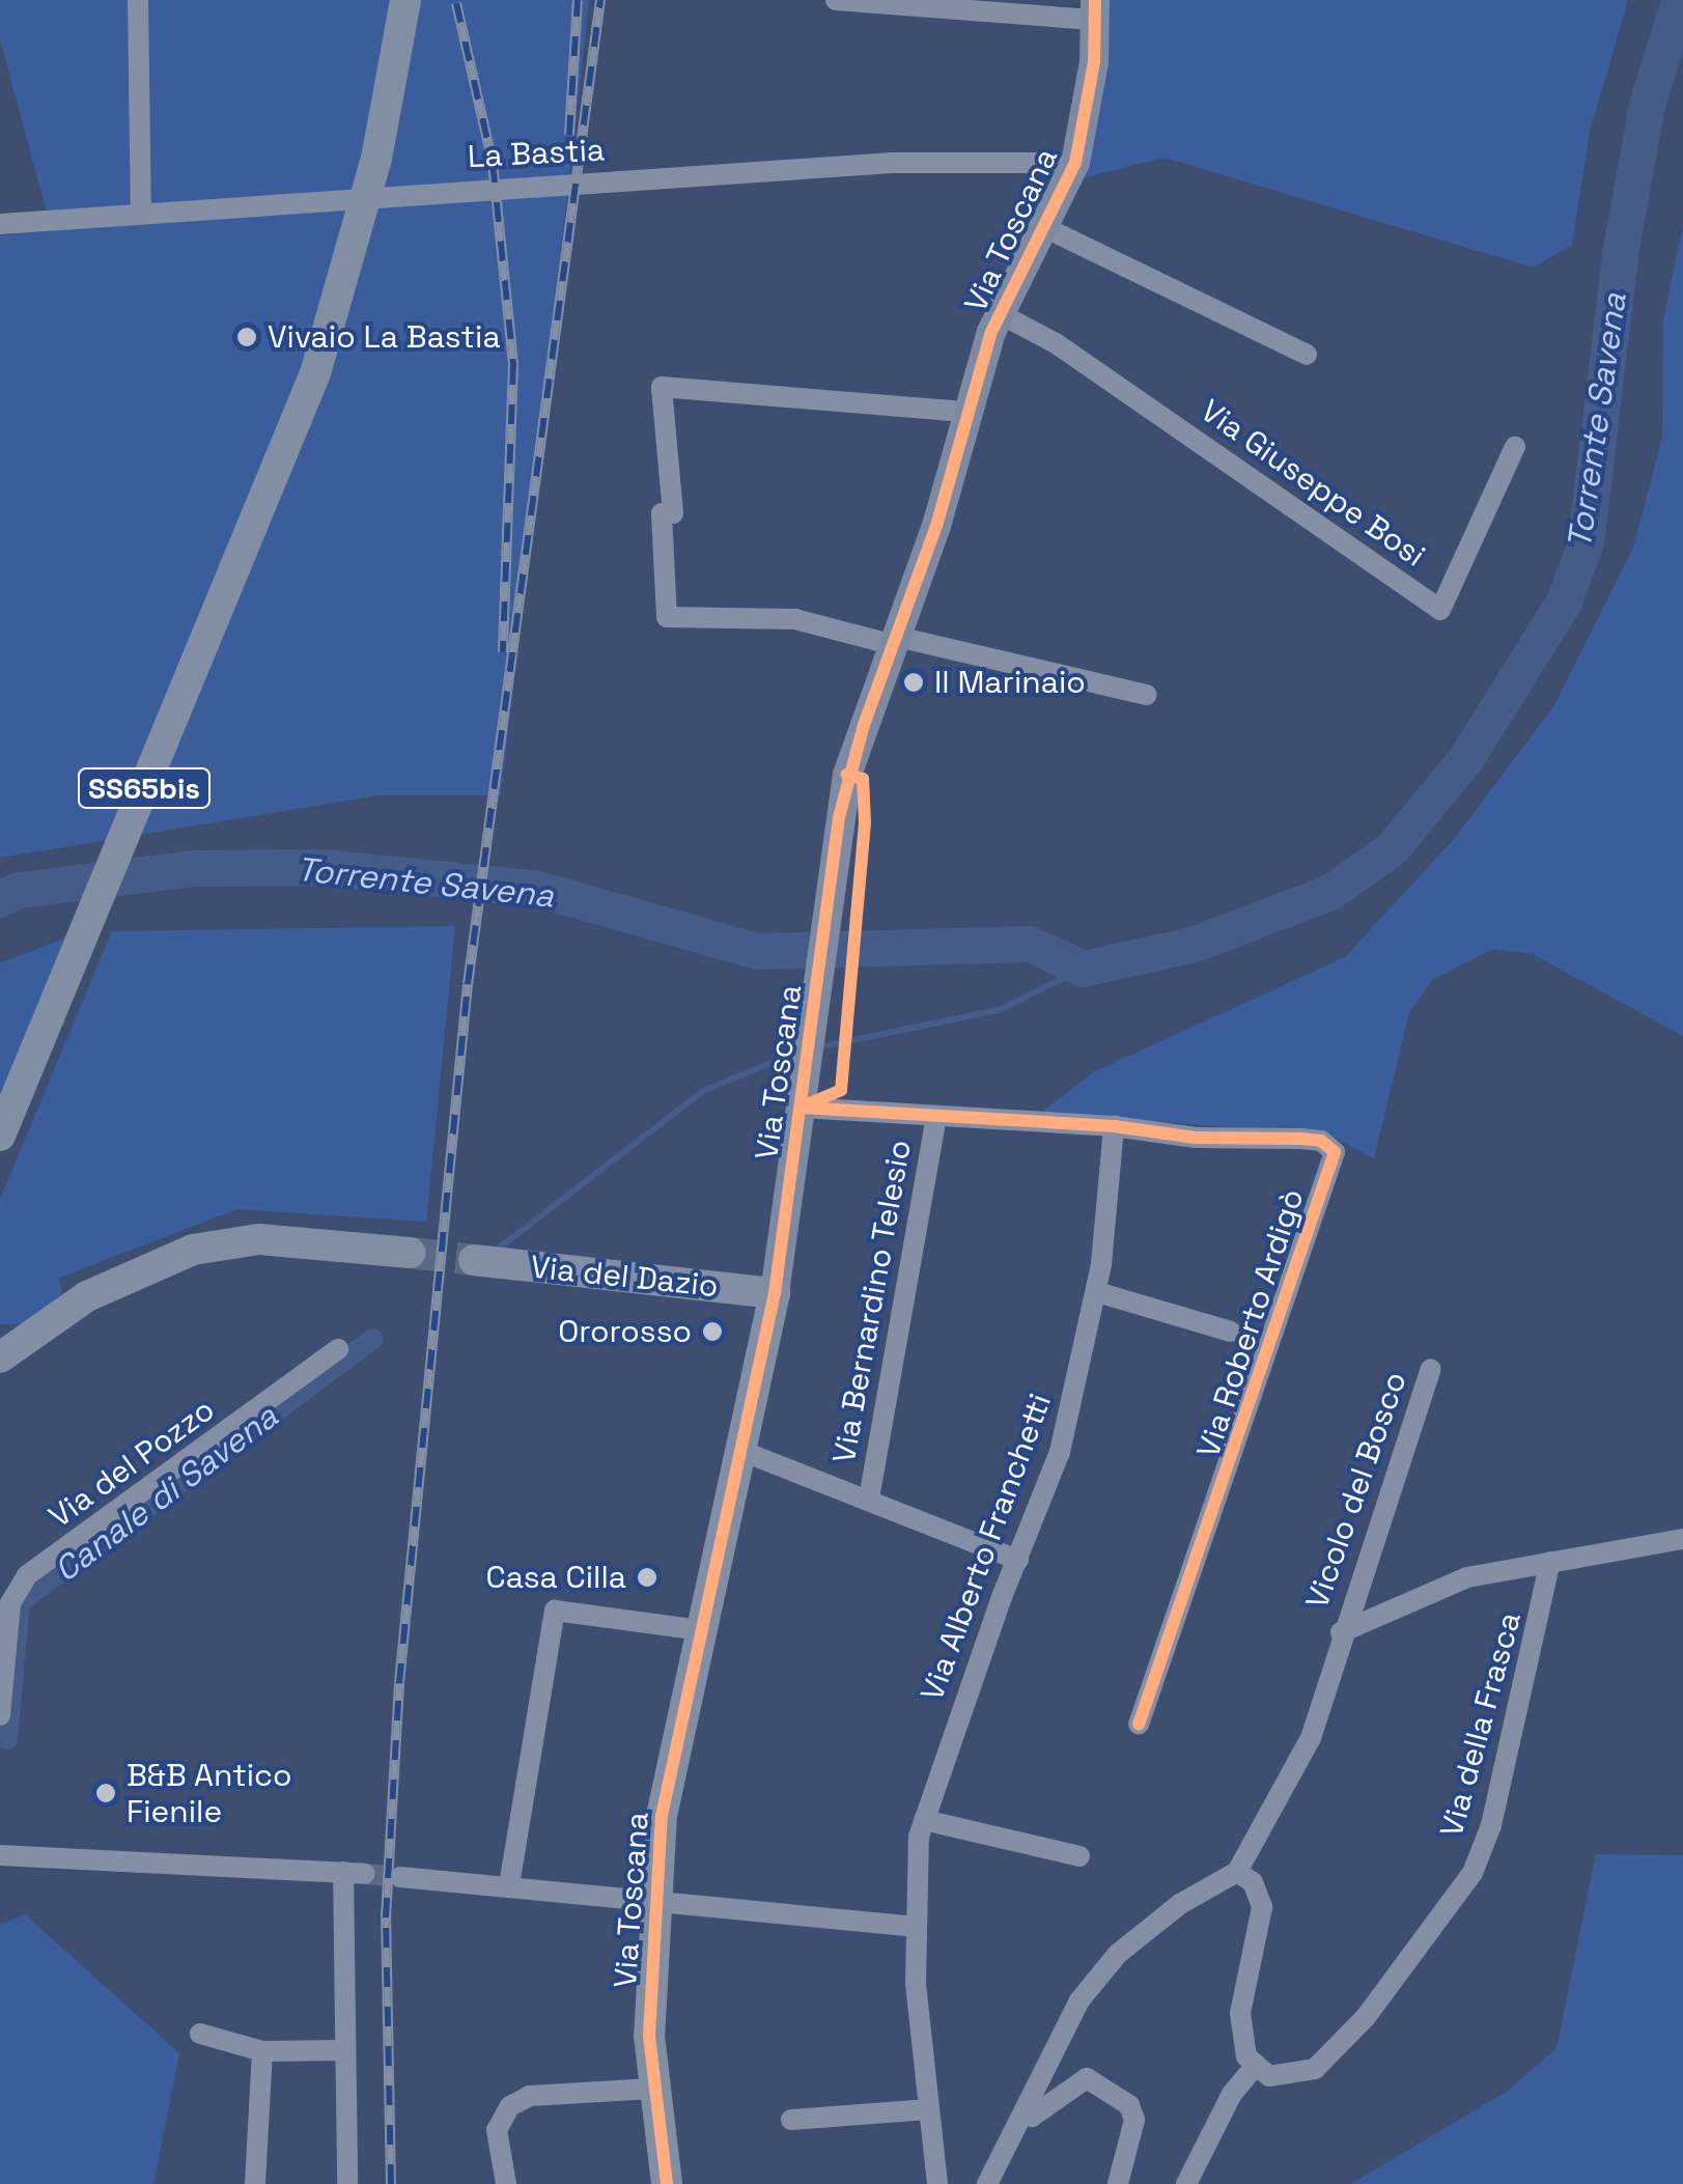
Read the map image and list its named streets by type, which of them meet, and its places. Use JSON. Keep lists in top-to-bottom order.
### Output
{
  "streets": {
    "main road": ["Via Toscana", "SS65bis", "Via del Dazio"],
    "street": [
      "La Bastia",
      "Via Giuseppe Bosi",
      "Via Bernardino Telesio",
      "Via Roberto Ardigò",
      "Via del Pozzo",
      "Vicolo del Bosco",
      "Via Alberto Franchetti",
      "Via della Frasca"
    ]
  },
  "crossings": [
    ["La Bastia", "Via Toscana"],
    ["Via Toscana", "Via Giuseppe Bosi"],
    ["Via Toscana", "Via del Dazio"],
    ["Via Toscana", "Via Roberto Ardigò"],
    ["Via Bernardino Telesio", "Via Roberto Ardigò"],
    ["Via Roberto Ardigò", "Via Alberto Franchetti"],
    ["Vicolo del Bosco", "Via della Frasca"]
  ],
  "water": ["Torrente Savena", "Canale di Savena"],
  "places": [
    "Vivaio La Bastia",
    "Il Marinaio",
    "Ororosso",
    "Casa Cilla",
    "B&B Antico Fienile"
  ]
}
